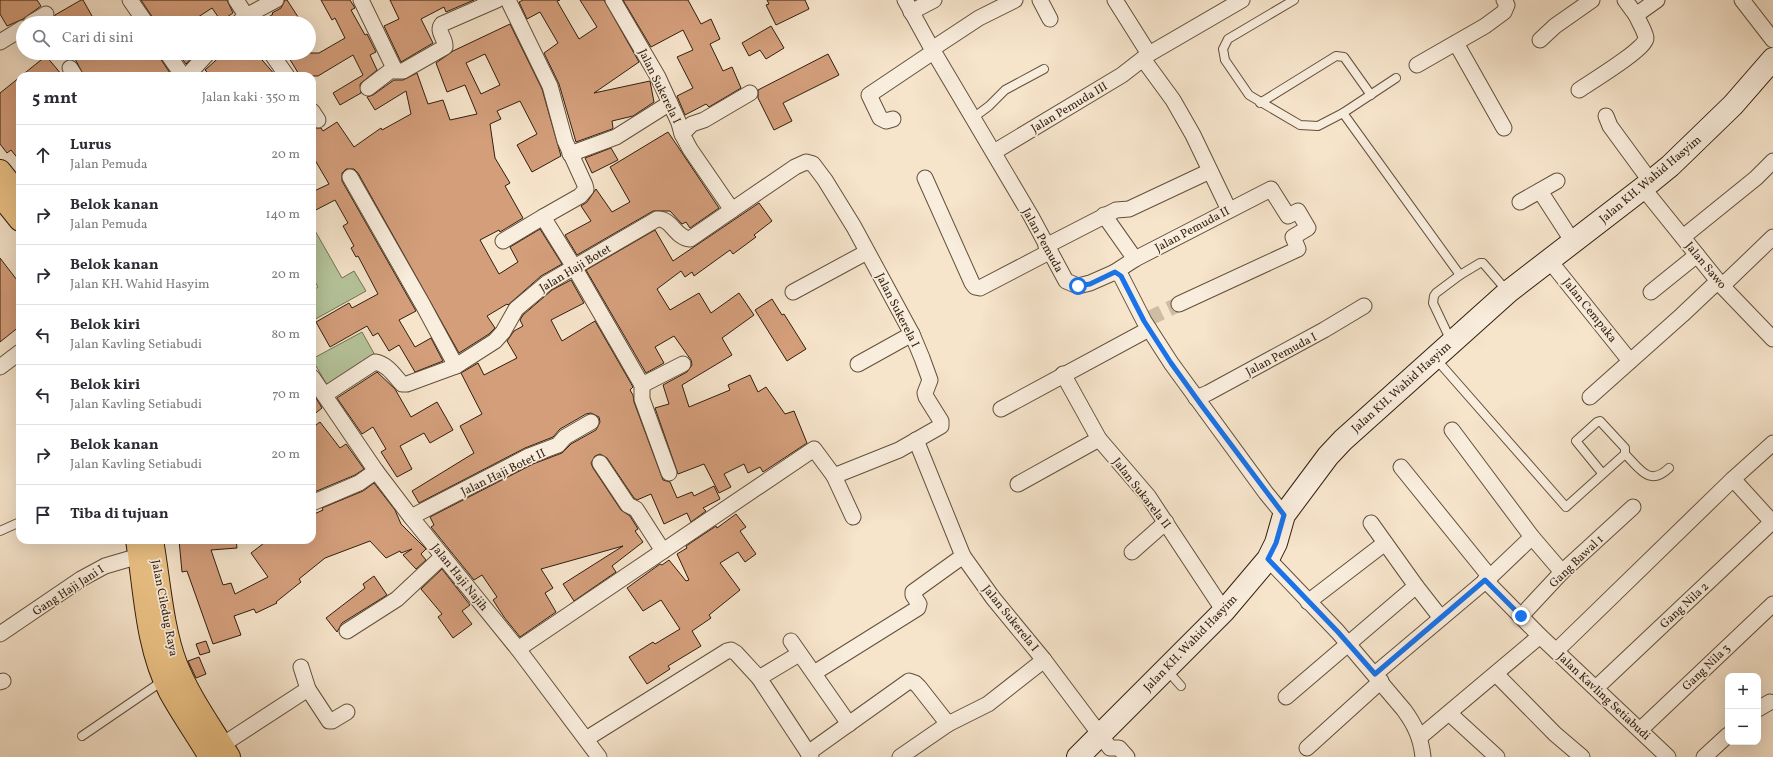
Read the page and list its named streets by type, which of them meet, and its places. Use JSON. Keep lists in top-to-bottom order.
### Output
{
  "streets": {
    "main road": ["Jalan Ciledug Raya"],
    "street": [
      "Jalan Sukerela I",
      "Jalan Pemuda III",
      "Jalan KH. Wahid Hasyim",
      "Jalan Pemuda II",
      "Jalan Pemuda",
      "Jalan Sawo",
      "Jalan Haji Botet",
      "Jalan Cempaka",
      "Jalan Pemuda I",
      "Jalan Haji Botet II",
      "Jalan Sukarela II",
      "Gang Bawal 1",
      "Jalan Haji Najih",
      "Gang Haji Jani I",
      "Gang Nila 2",
      "Gang Nila 3",
      "Jalan Kavling Setiabudi"
    ]
  },
  "crossings": [
    ["Jalan Sukerela I", "Jalan KH. Wahid Hasyim"],
    ["Jalan Sukerela I", "Jalan Haji Botet"],
    ["Jalan Pemuda III", "Jalan Pemuda"],
    ["Jalan KH. Wahid Hasyim", "Jalan Sawo"],
    ["Jalan KH. Wahid Hasyim", "Jalan Cempaka"],
    ["Jalan KH. Wahid Hasyim", "Jalan Sukarela II"],
    ["Jalan Pemuda II", "Jalan Pemuda"],
    ["Jalan Haji Botet", "Jalan Haji Najih"],
    ["Jalan Haji Botet II", "Jalan Haji Najih"],
    ["Gang Bawal 1", "Jalan Kavling Setiabudi"],
    ["Gang Haji Jani I", "Jalan Ciledug Raya"],
    ["Gang Nila 2", "Jalan Kavling Setiabudi"],
    ["Gang Nila 3", "Jalan Kavling Setiabudi"]
  ],
  "page": {
    "search": "Cari di sini",
    "heading": ["5 mnt", "Jalan kaki · 350 m"],
    "list": [
      ["Lurus", "Jalan Pemuda", "20 m"],
      ["Belok kanan", "Jalan Pemuda", "140 m"],
      ["Belok kanan", "Jalan KH. Wahid Hasyim", "20 m"],
      ["Belok kiri", "Jalan Kavling Setiabudi", "80 m"],
      ["Belok kiri", "Jalan Kavling Setiabudi", "70 m"],
      ["Belok kanan", "Jalan Kavling Setiabudi", "20 m"],
      "Tiba di tujuan"
    ],
    "map_buttons": ["+", "−"]
  }
}
